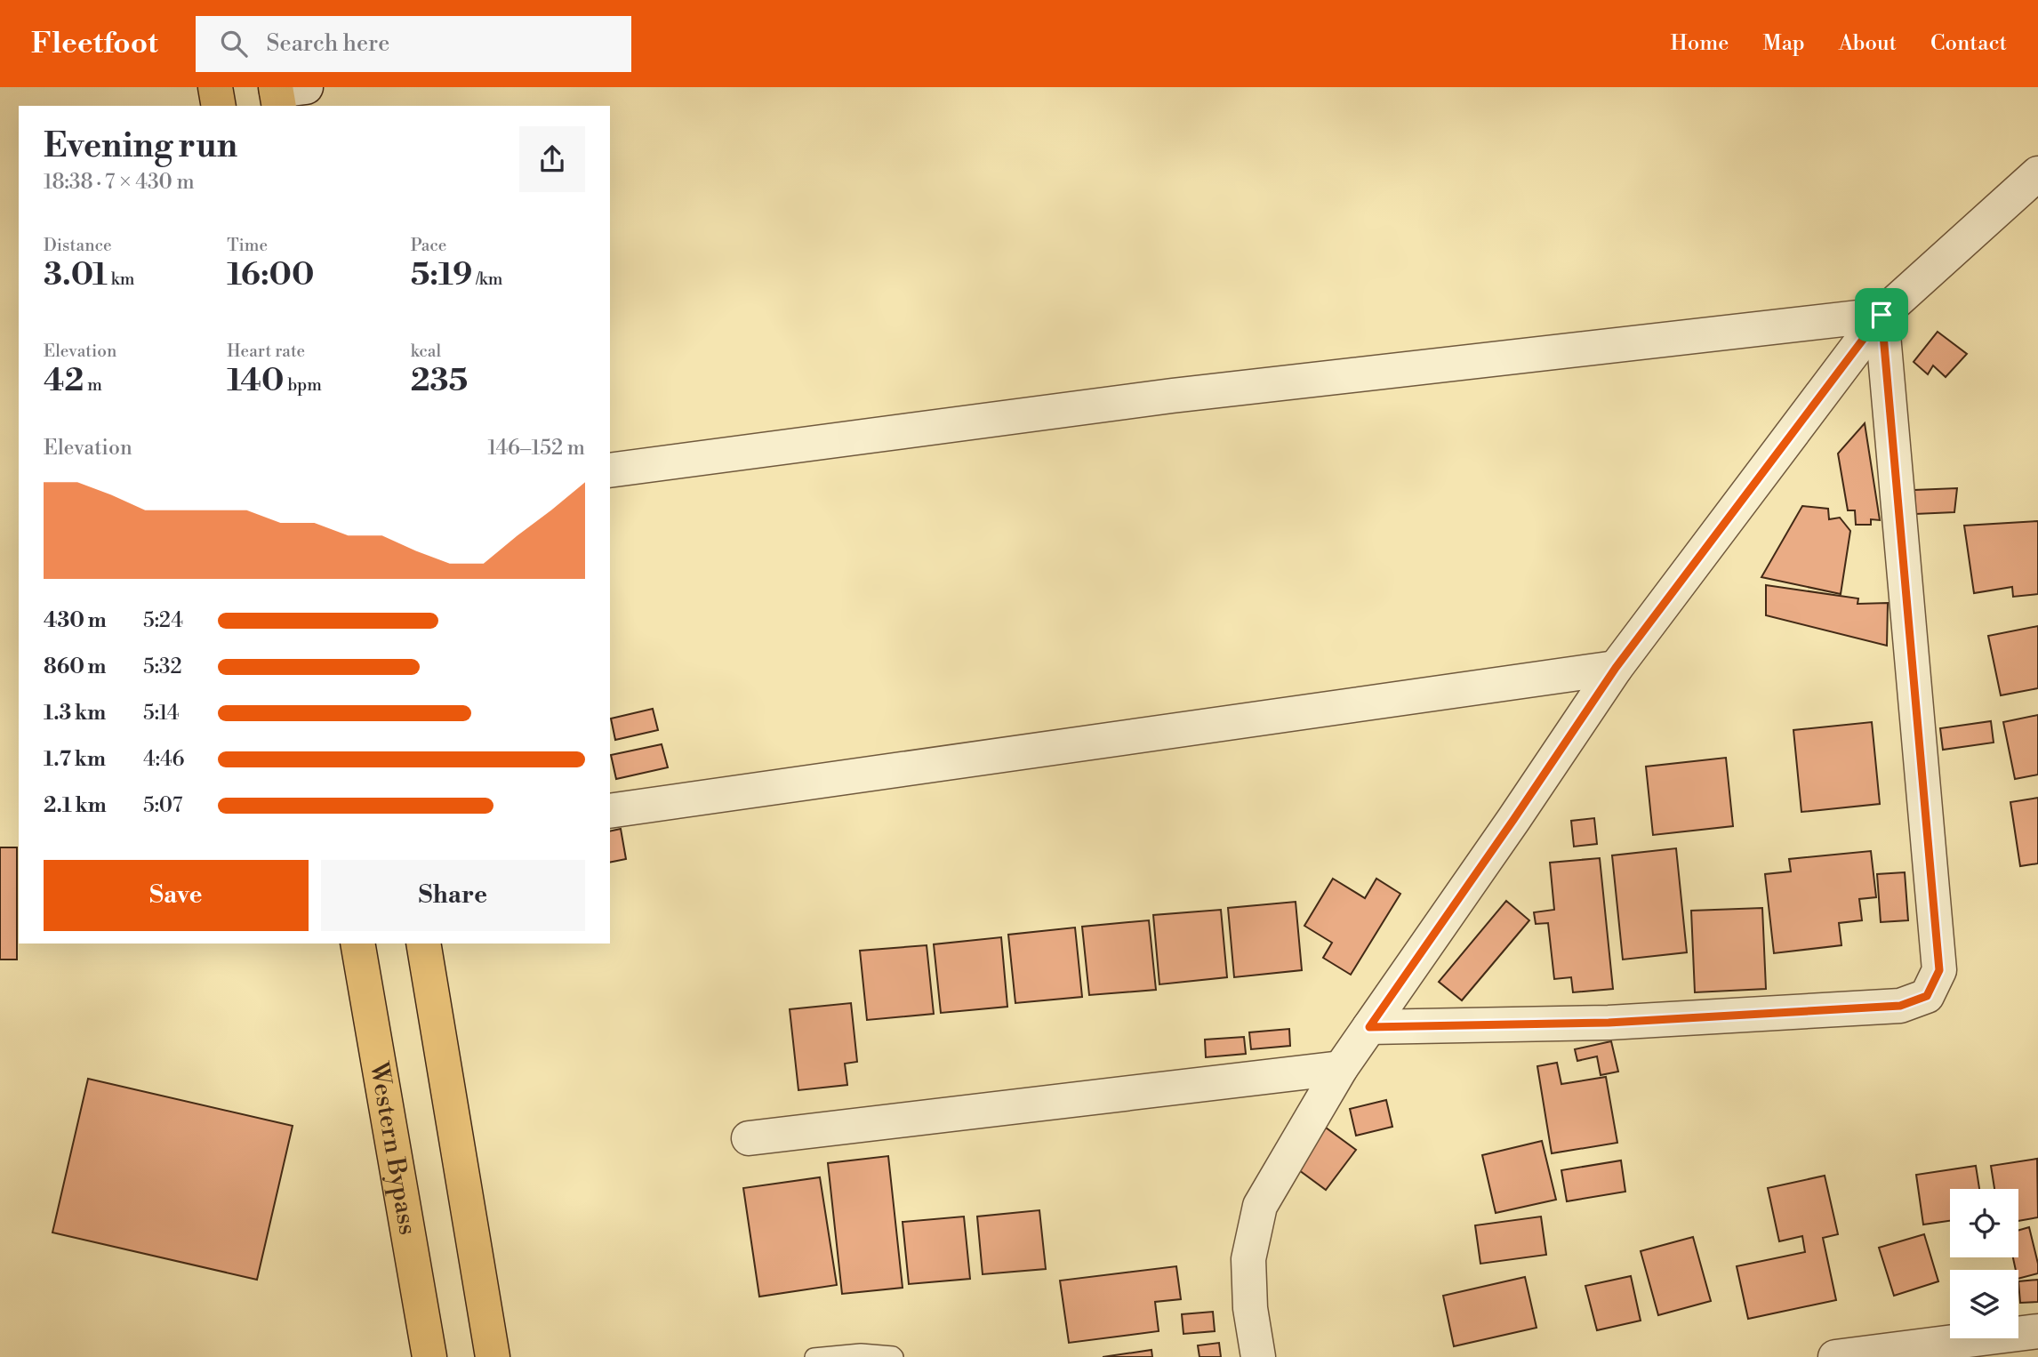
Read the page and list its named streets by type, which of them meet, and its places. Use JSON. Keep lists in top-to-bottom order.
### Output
{
  "streets": {
    "main road": ["Western Bypass"]
  },
  "page": {
    "header": "Fleetfoot",
    "search": "Search here",
    "nav": [
      "Home",
      "Map",
      "About",
      "Contact"
    ],
    "heading": ["Evening run", "18:38 · 7 × 430 m"],
    "stats": [
      ["Distance", "3.01 km"],
      ["Time", "16:00"],
      ["Pace", "5:19 /km"],
      ["Elevation", "42 m"],
      ["Heart rate", "140 bpm"],
      ["kcal", "235"]
    ],
    "chart": ["Elevation", "146–152 m"],
    "list": [
      {
        "name": "430 m",
        "note": "5:24"
      },
      {
        "name": "860 m",
        "note": "5:32"
      },
      {
        "name": "1.3 km",
        "note": "5:14"
      },
      {
        "name": "1.7 km",
        "note": "4:46"
      },
      {
        "name": "2.1 km",
        "note": "5:07"
      }
    ],
    "buttons": ["Save", "Share"]
  }
}
